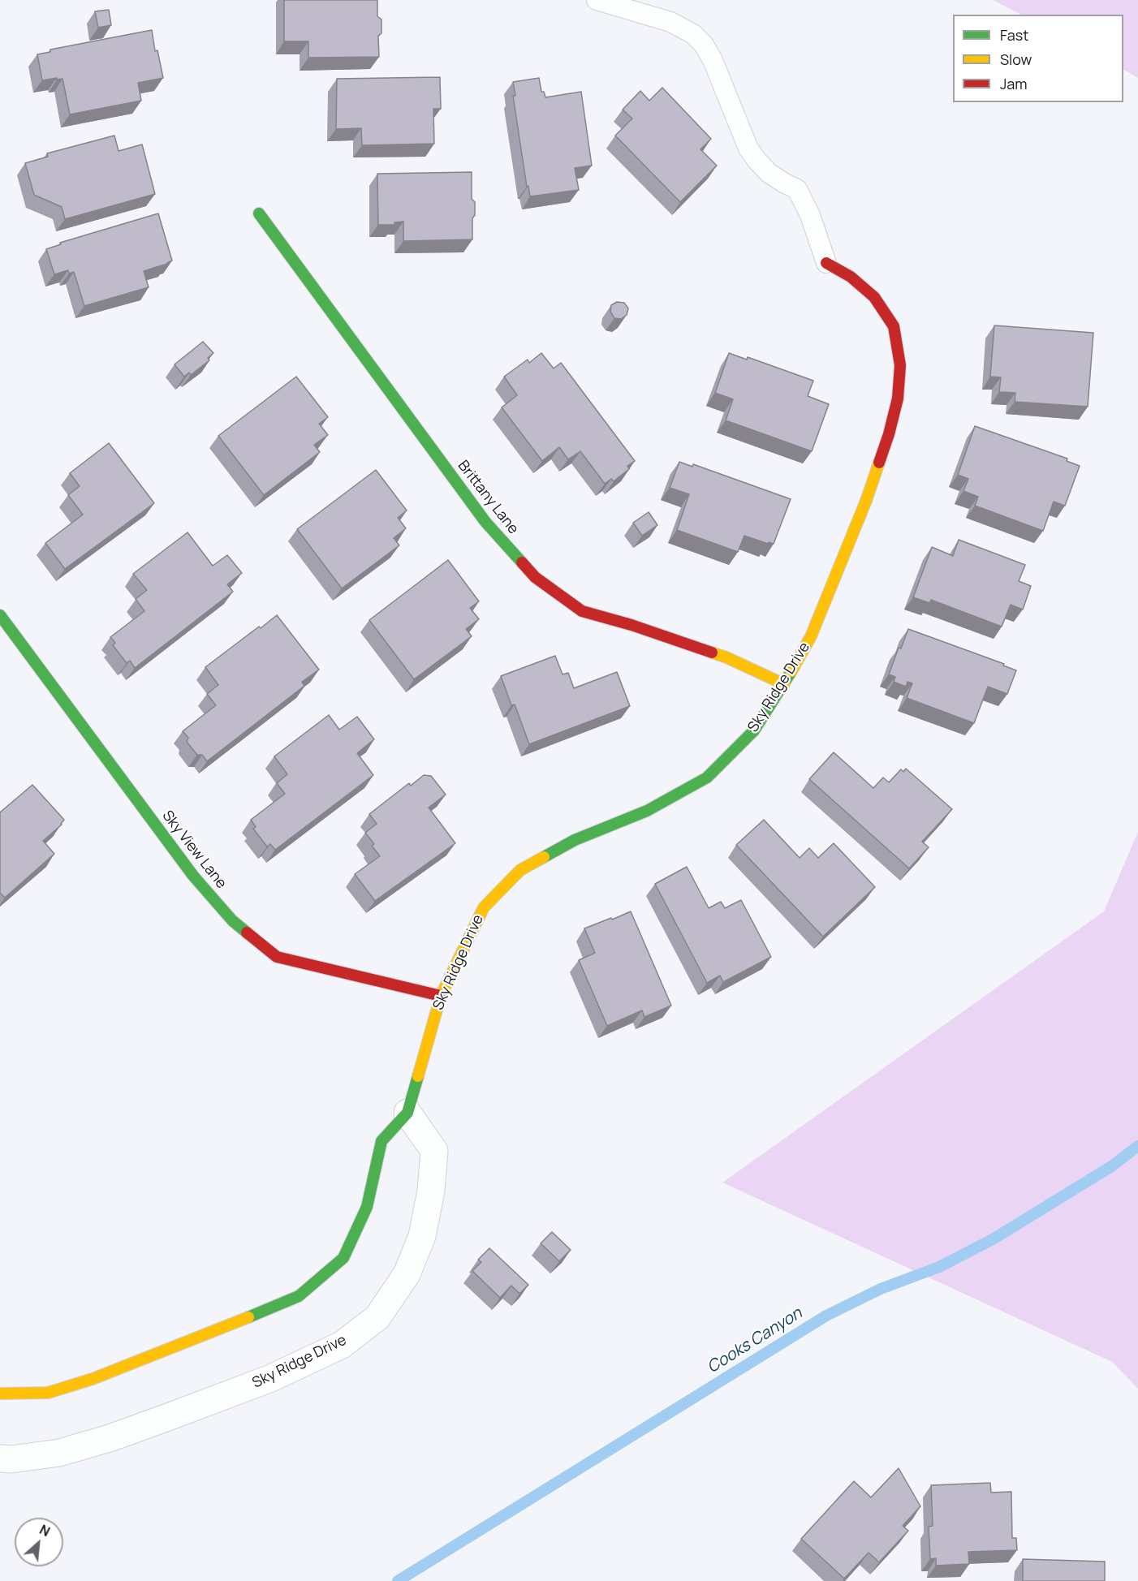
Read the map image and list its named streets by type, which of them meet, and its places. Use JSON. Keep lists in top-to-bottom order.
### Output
{
  "streets": {
    "street": ["Brittany Lane", "Sky Ridge Drive", "Sky View Lane"]
  },
  "crossings": [
    ["Brittany Lane", "Sky Ridge Drive"],
    ["Sky Ridge Drive", "Sky View Lane"]
  ],
  "water": ["Cooks Canyon"],
  "legend": ["Fast", "Slow", "Jam"],
  "north": "top right"
}
